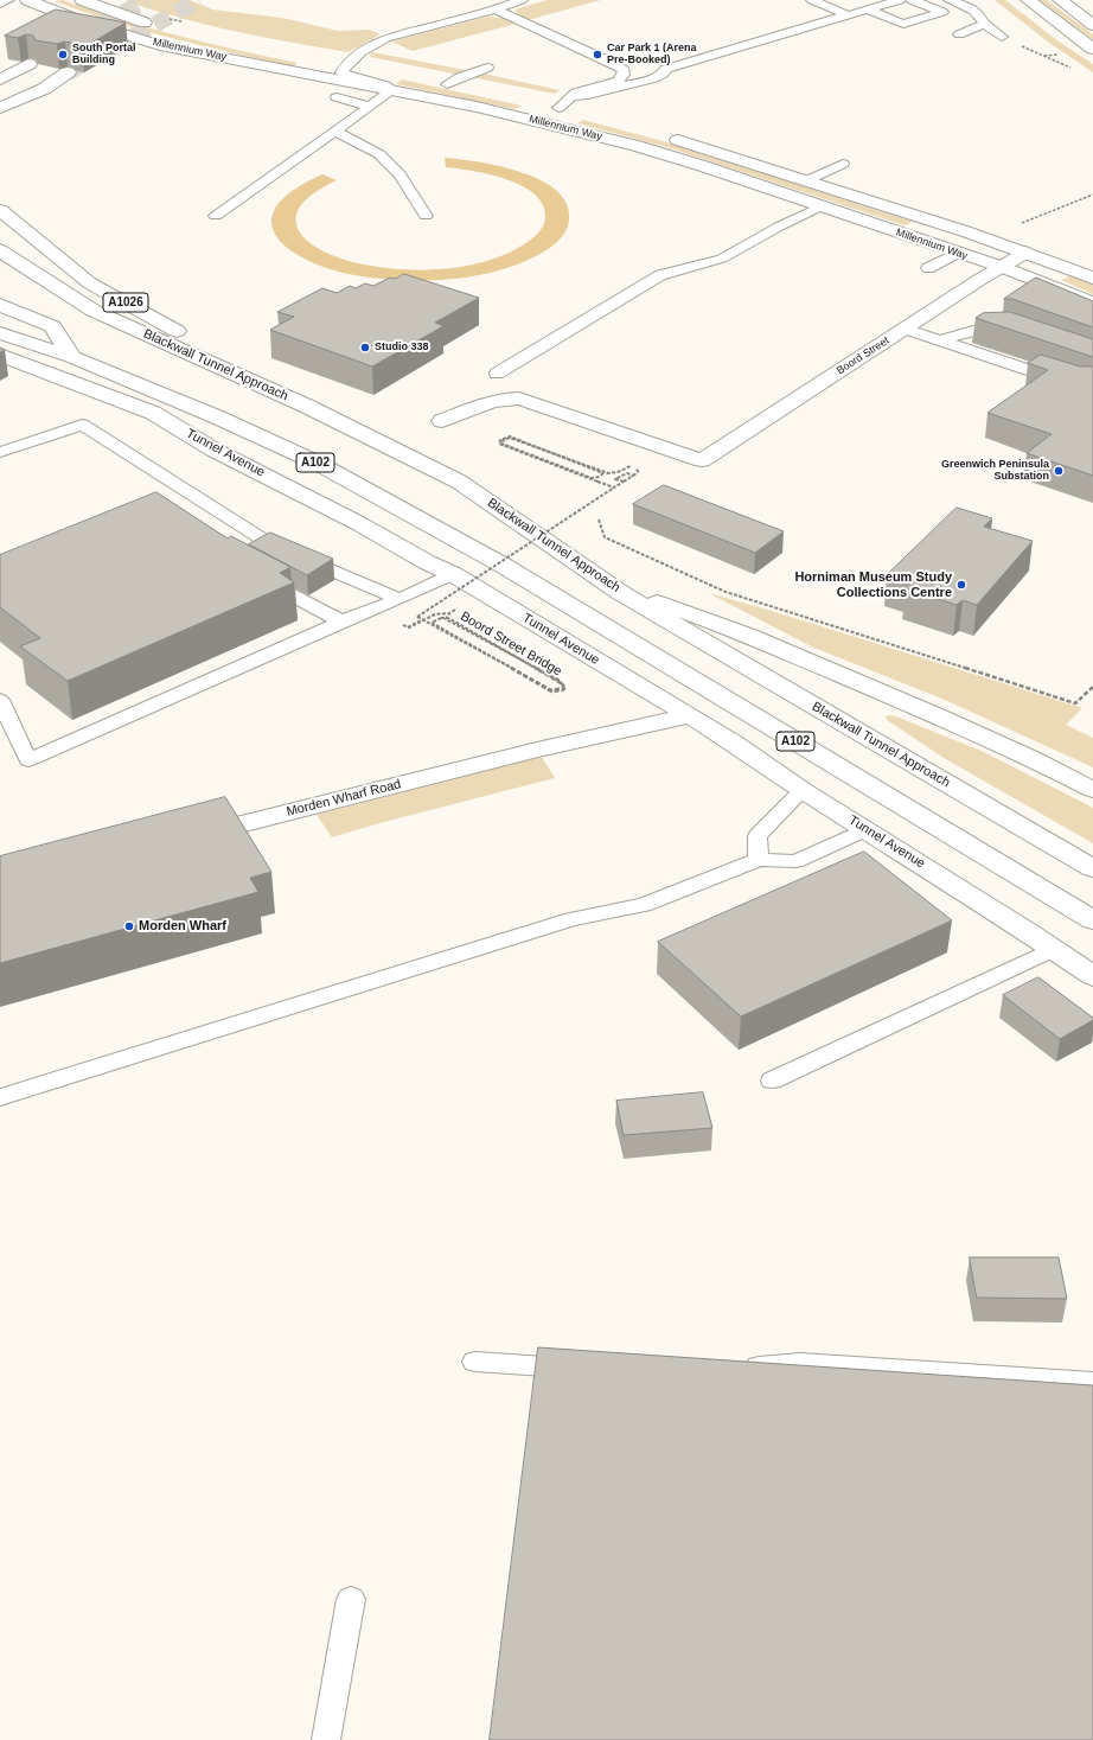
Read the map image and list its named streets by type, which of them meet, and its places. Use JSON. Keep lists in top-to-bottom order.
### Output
{
  "streets": {
    "main road": [
      "Millennium Way",
      "A1026",
      "Boord Street",
      "Blackwall Tunnel Approach",
      "Tunnel Avenue",
      "A102",
      "Morden Wharf Road"
    ],
    "path": ["Boord Street Bridge"]
  },
  "crossings": [
    ["Millennium Way", "Boord Street"],
    ["A1026", "Blackwall Tunnel Approach"],
    ["Tunnel Avenue", "Morden Wharf Road"]
  ],
  "places": [
    "South Portal Building",
    "Car Park 1 (Arena Pre-Booked)",
    "Studio 338",
    "Greenwich Peninsula Substation",
    "Horniman Museum Study Collections Centre",
    "Morden Wharf"
  ]
}
